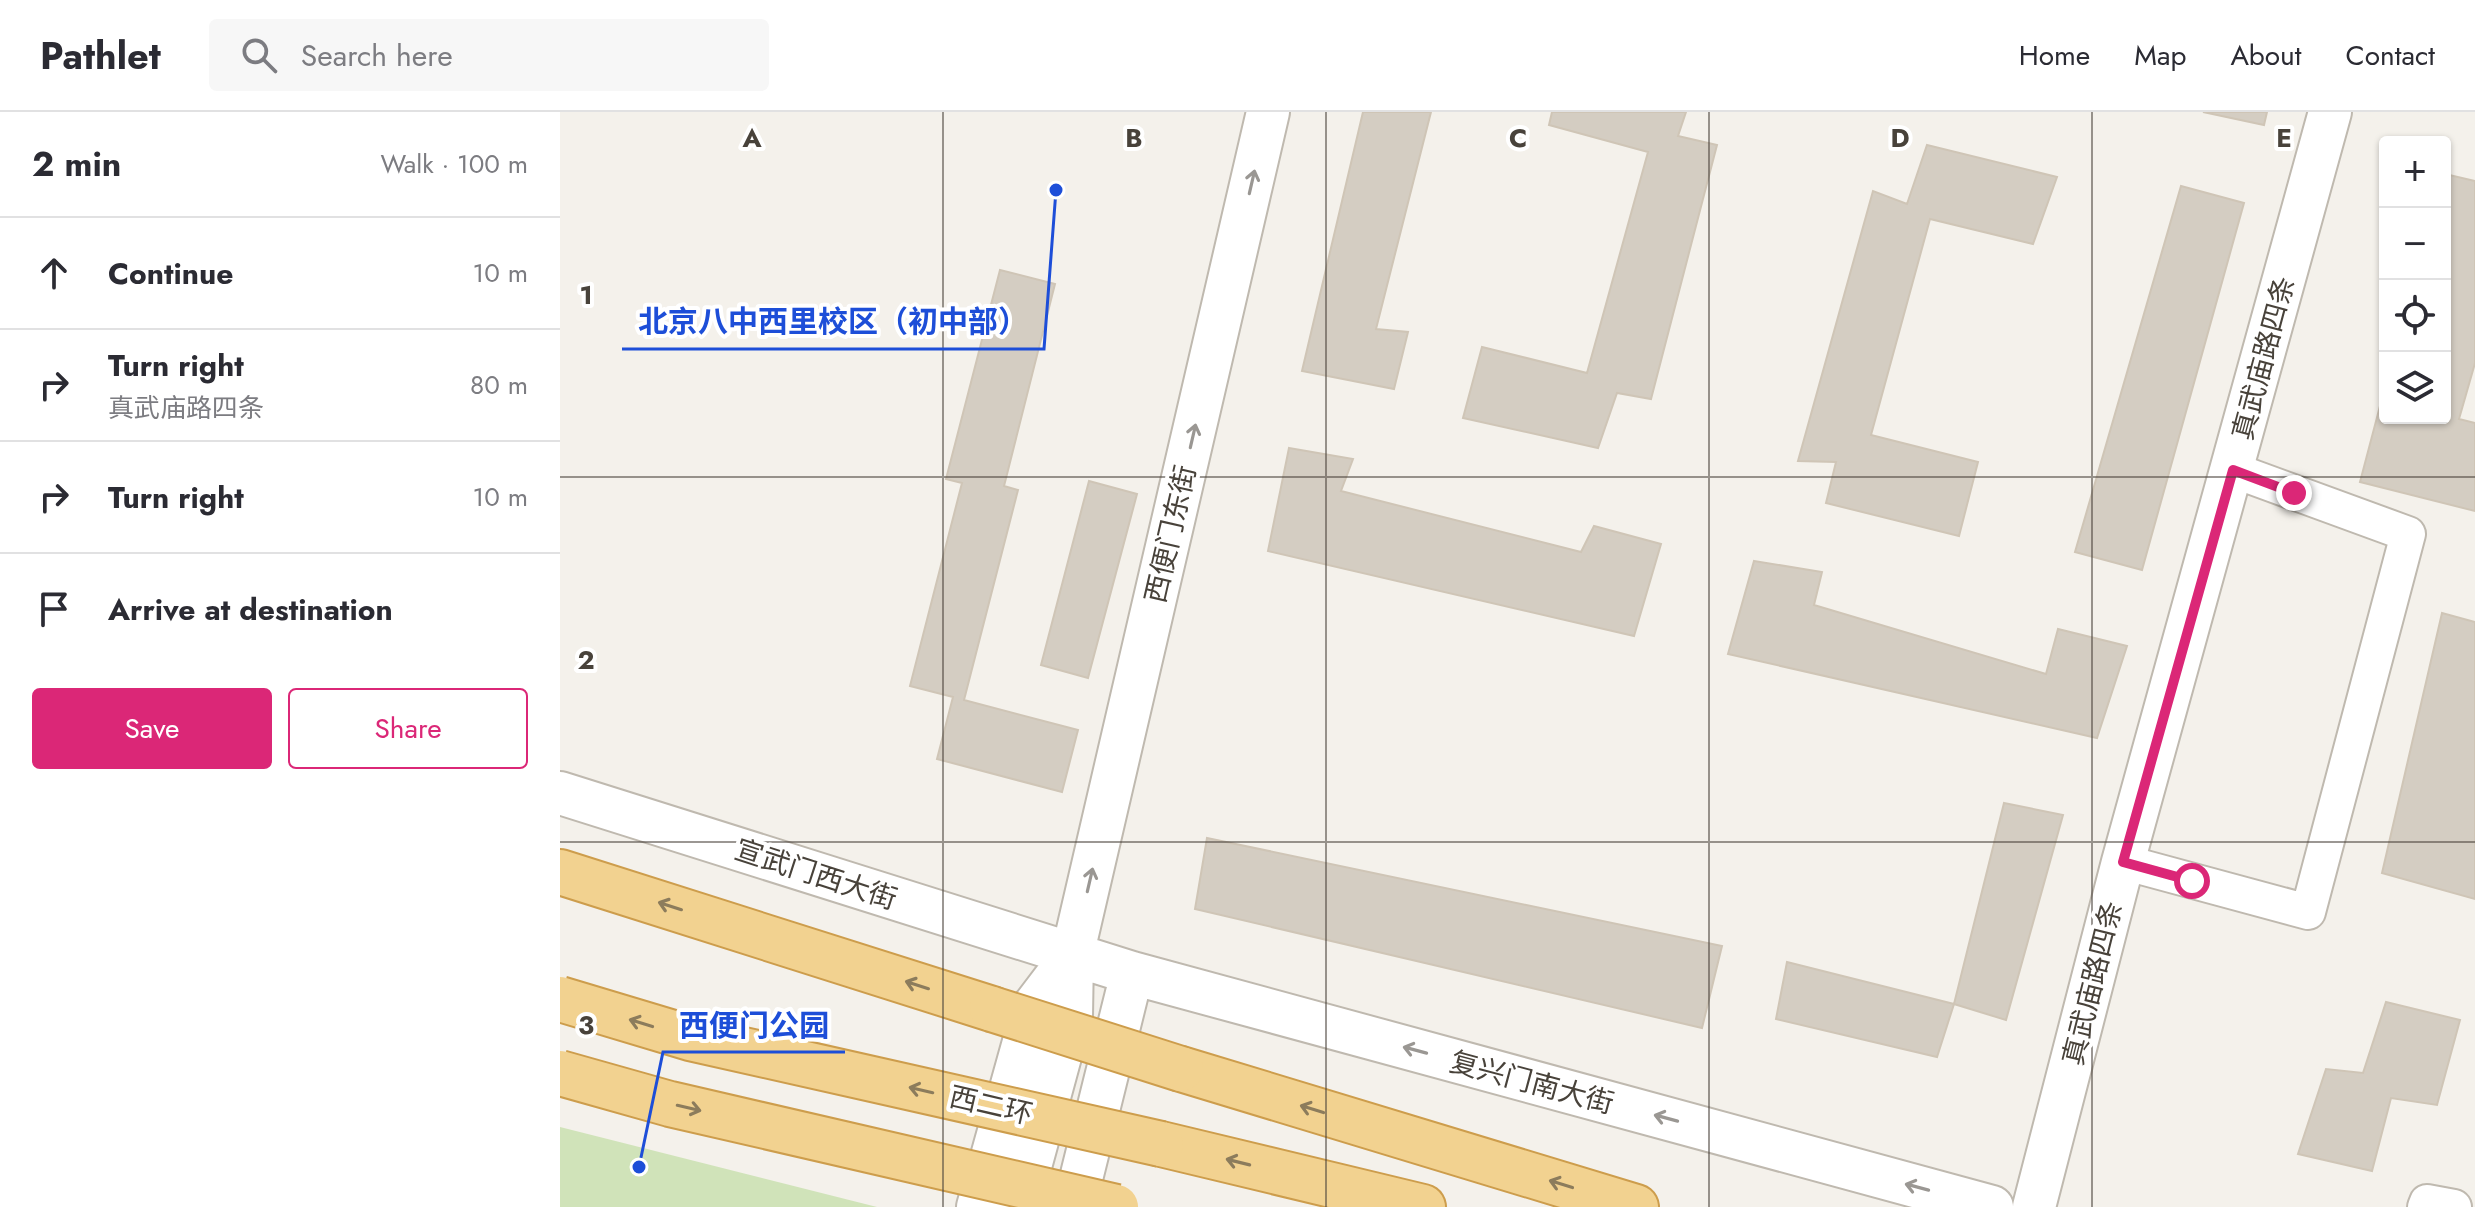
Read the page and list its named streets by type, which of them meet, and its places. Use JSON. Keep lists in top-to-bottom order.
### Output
{
  "streets": {
    "highway": ["西二环"],
    "street": [
      "真武庙路四条",
      "西便门东街",
      "宣武门西大街",
      "复兴门南大街"
    ]
  },
  "crossings": [
    ["西便门东街", "宣武门西大街"],
    ["西便门东街", "复兴门南大街"],
    ["宣武门西大街", "复兴门南大街"]
  ],
  "one_way": ["西便门东街", "复兴门南大街"],
  "places": ["北京八中西里校区（初中部）", "西便门公园"],
  "page": {
    "header": "Pathlet",
    "search": "Search here",
    "nav": [
      "Home",
      "Map",
      "About",
      "Contact"
    ],
    "heading": ["2 min", "Walk · 100 m"],
    "map_buttons": ["+", "−"],
    "list": [
      ["Continue", "10 m"],
      ["Turn right", "真武庙路四条", "80 m"],
      ["Turn right", "10 m"],
      "Arrive at destination"
    ],
    "buttons": ["Save", "Share"]
  },
  "grid": {
    "columns": [
      "A",
      "B",
      "C",
      "D",
      "E"
    ],
    "rows": ["1", "2", "3"]
  }
}
